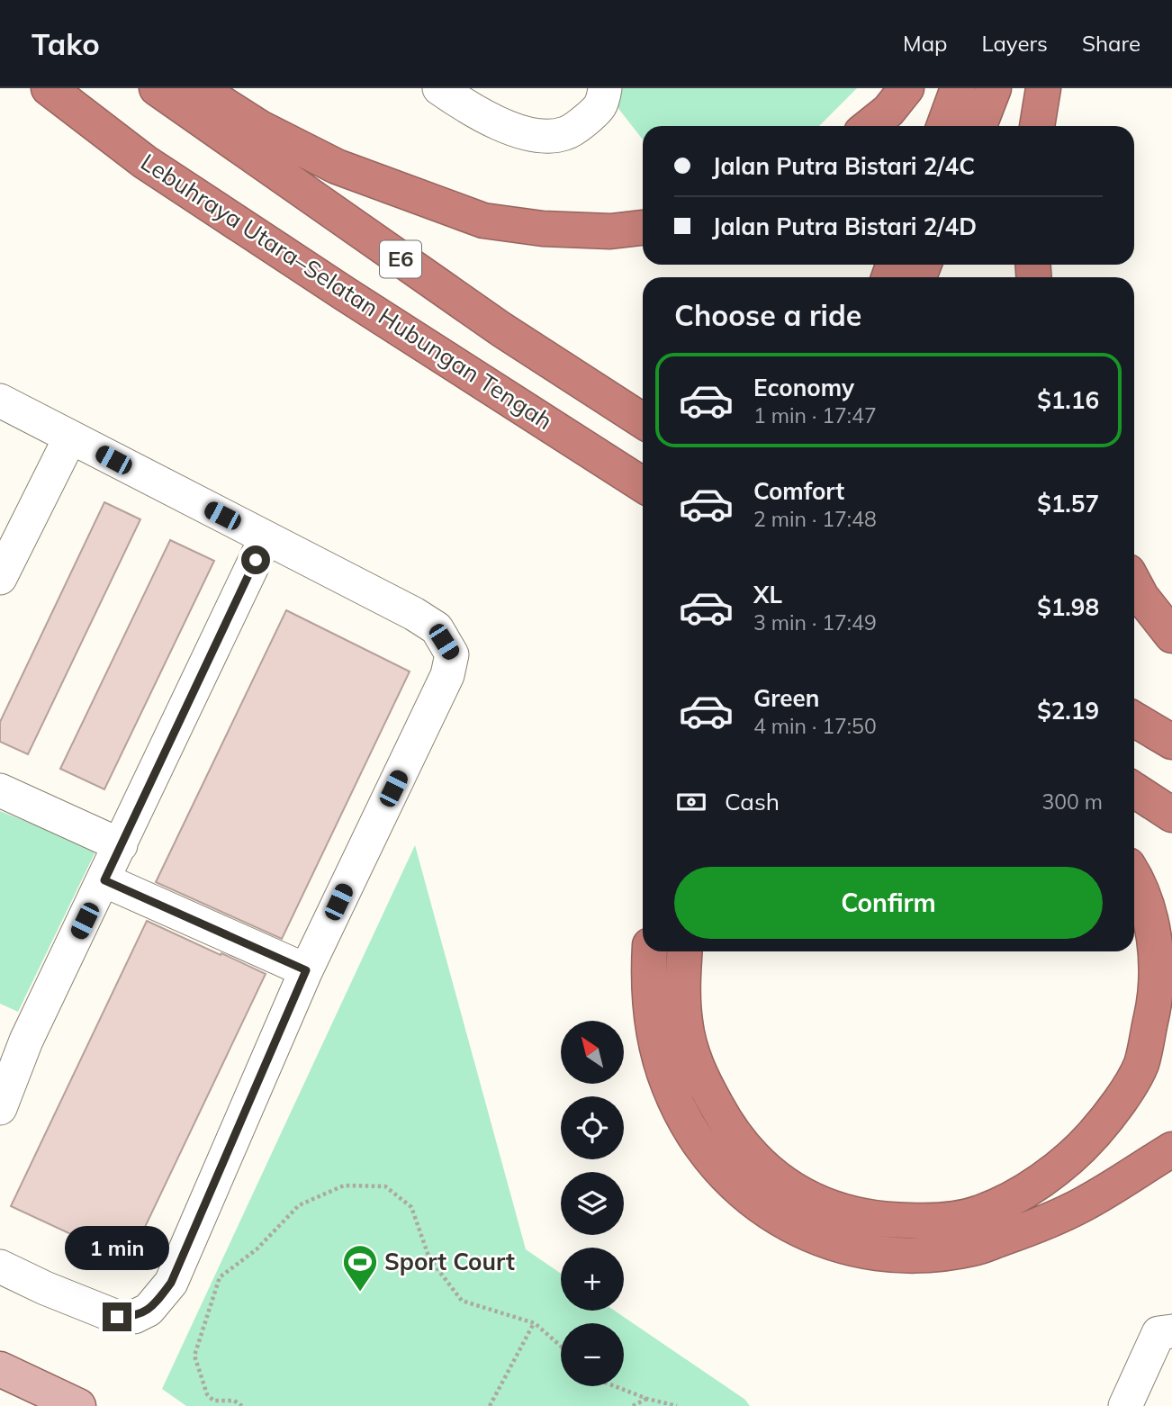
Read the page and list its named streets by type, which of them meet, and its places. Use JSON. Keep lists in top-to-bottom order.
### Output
{
  "streets": {
    "highway": ["E6", "Lebuhraya Utara–Selatan Hubungan Tengah"]
  },
  "places": {
    "sports": ["Sport Court"]
  },
  "north": "top left",
  "page": {
    "header": "Tako",
    "nav": ["Map", "Layers", "Share"],
    "banner": ["Jalan Putra Bistari 2/4C", "Jalan Putra Bistari 2/4D"],
    "heading": "Choose a ride",
    "list": [
      {
        "name": "Economy",
        "note": "1 min · 17:47",
        "value": "$1.16"
      },
      {
        "name": "Comfort",
        "note": "2 min · 17:48",
        "value": "$1.57"
      },
      {
        "name": "XL",
        "note": "3 min · 17:49",
        "value": "$1.98"
      },
      {
        "name": "Green",
        "note": "4 min · 17:50",
        "value": "$2.19"
      }
    ],
    "pay": ["Cash", "300 m"],
    "buttons": "Confirm",
    "map_buttons": ["+", "−"],
    "bubble": "1 min"
  }
}
